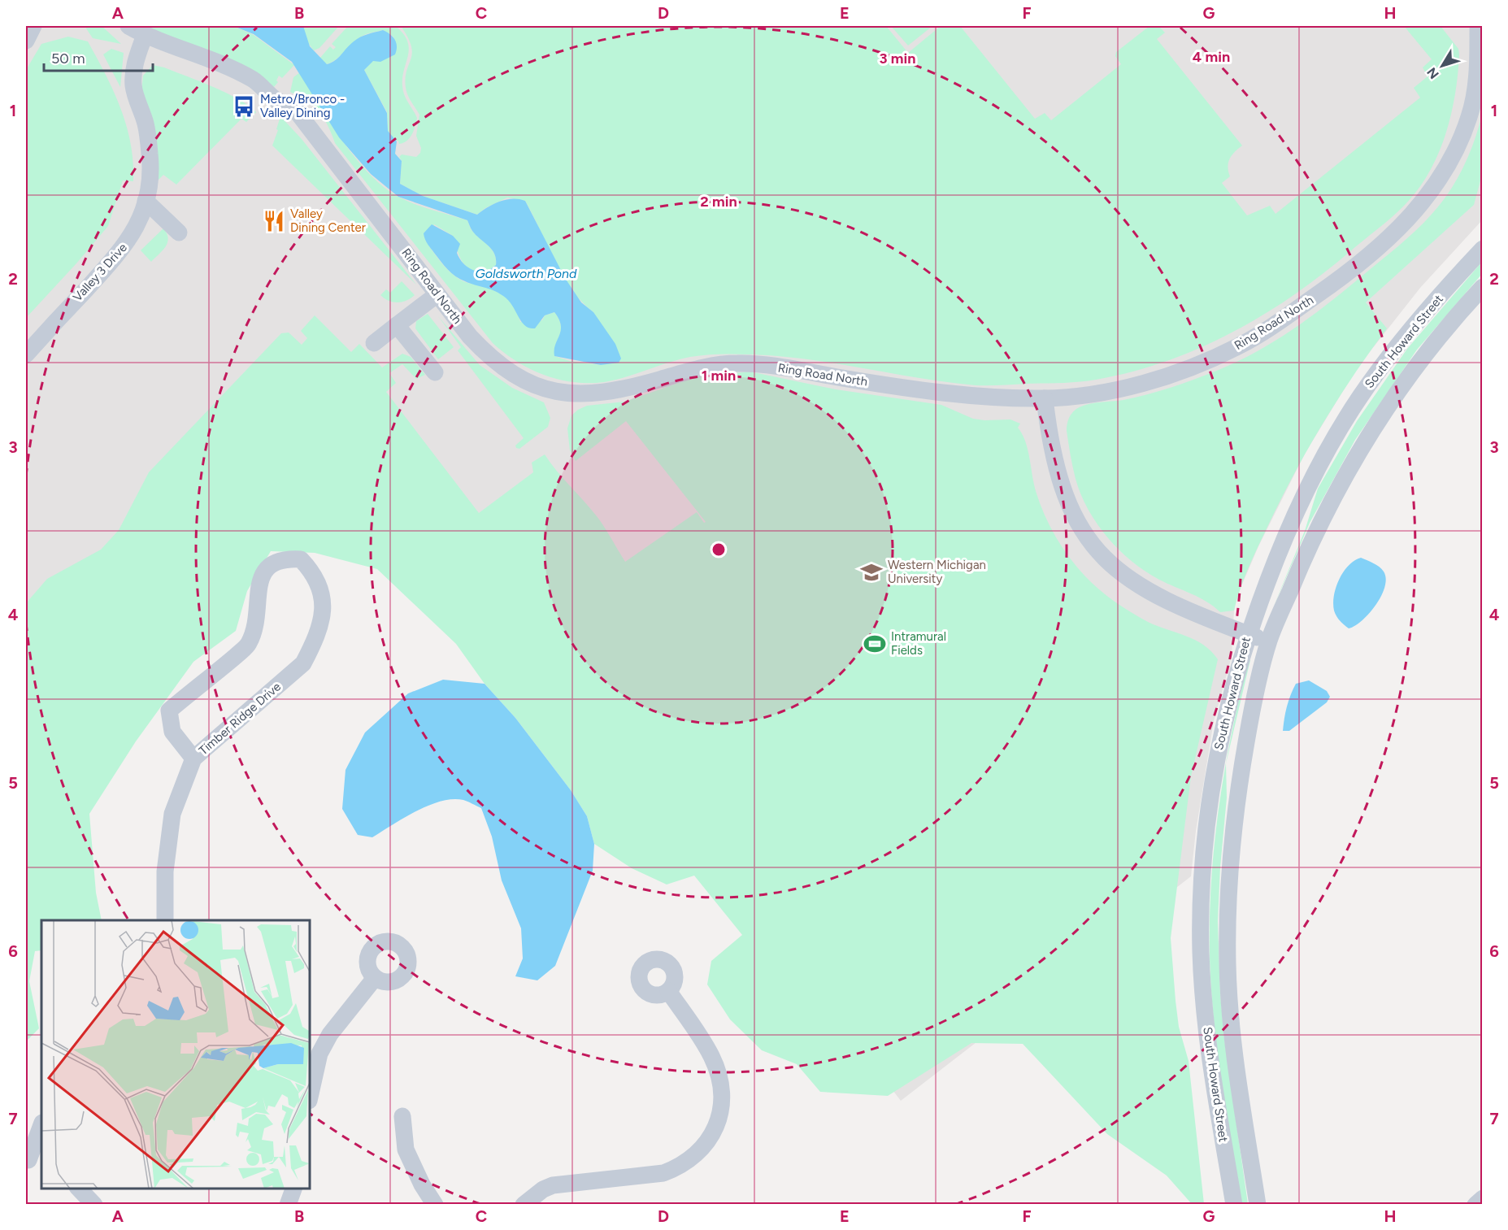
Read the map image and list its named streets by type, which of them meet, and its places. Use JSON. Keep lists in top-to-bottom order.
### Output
{
  "streets": {
    "street": [
      "Valley 3 Drive",
      "Ring Road North",
      "South Howard Street",
      "Timber Ridge Drive"
    ]
  },
  "crossings": [
    ["Valley 3 Drive", "Ring Road North"]
  ],
  "water": ["Goldsworth Pond"],
  "places": {
    "bus stop": ["Metro/Bronco - Valley Dining"],
    "restaurant": ["Valley Dining Center"],
    "school or university": ["Western Michigan University"],
    "sports": ["Intramural Fields"]
  },
  "scale_bar": "50 m",
  "north": "bottom left",
  "grid": {
    "columns": [
      "A",
      "B",
      "C",
      "D",
      "E",
      "F",
      "G",
      "H"
    ],
    "rows": [
      "1",
      "2",
      "3",
      "4",
      "5",
      "6",
      "7"
    ]
  },
  "rings": [
    "4 min",
    "3 min",
    "2 min",
    "1 min"
  ]
}
